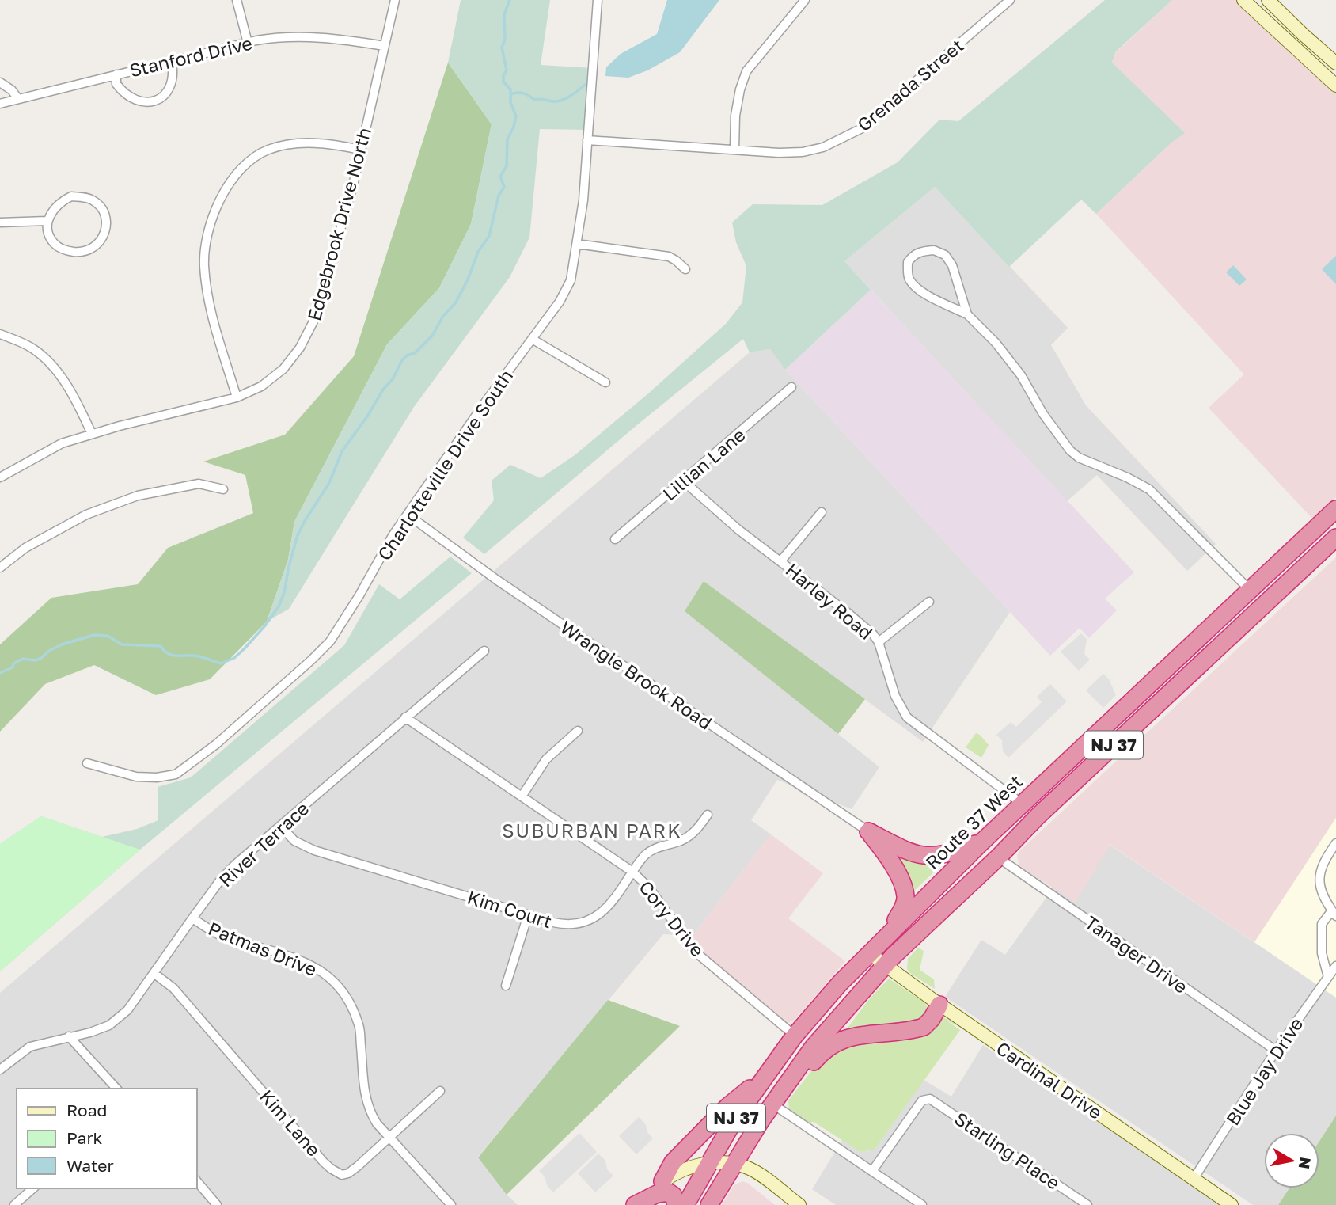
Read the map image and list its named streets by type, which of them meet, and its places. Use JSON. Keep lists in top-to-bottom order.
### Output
{
  "streets": {
    "highway": ["NJ 37", "Route 37 West"],
    "street": [
      "Stanford Drive",
      "Grenada Street",
      "Edgebrook Drive North",
      "Lillian Lane",
      "Charlotteville Drive South",
      "Harley Road",
      "Wrangle Brook Road",
      "River Terrace",
      "Kim Court",
      "Cory Drive",
      "Patmas Drive",
      "Tanager Drive",
      "Blue Jay Drive",
      "Cardinal Drive",
      "Kim Lane",
      "Starling Place"
    ]
  },
  "crossings": [
    ["Stanford Drive", "Edgebrook Drive North"],
    ["Grenada Street", "Charlotteville Drive South"],
    ["Lillian Lane", "Harley Road"],
    ["Charlotteville Drive South", "Wrangle Brook Road"],
    ["Harley Road", "Route 37 West"],
    ["NJ 37", "Tanager Drive"],
    ["NJ 37", "Cardinal Drive"],
    ["Route 37 West", "Cory Drive"],
    ["Route 37 West", "Cardinal Drive"],
    ["River Terrace", "Kim Court"],
    ["River Terrace", "Cory Drive"],
    ["River Terrace", "Patmas Drive"],
    ["River Terrace", "Kim Lane"],
    ["Kim Court", "Cory Drive"],
    ["Patmas Drive", "Kim Lane"],
    ["Tanager Drive", "Blue Jay Drive"],
    ["Blue Jay Drive", "Cardinal Drive"]
  ],
  "districts": ["SUBURBAN PARK"],
  "legend": ["Road", "Park", "Water"],
  "north": "right"
}
